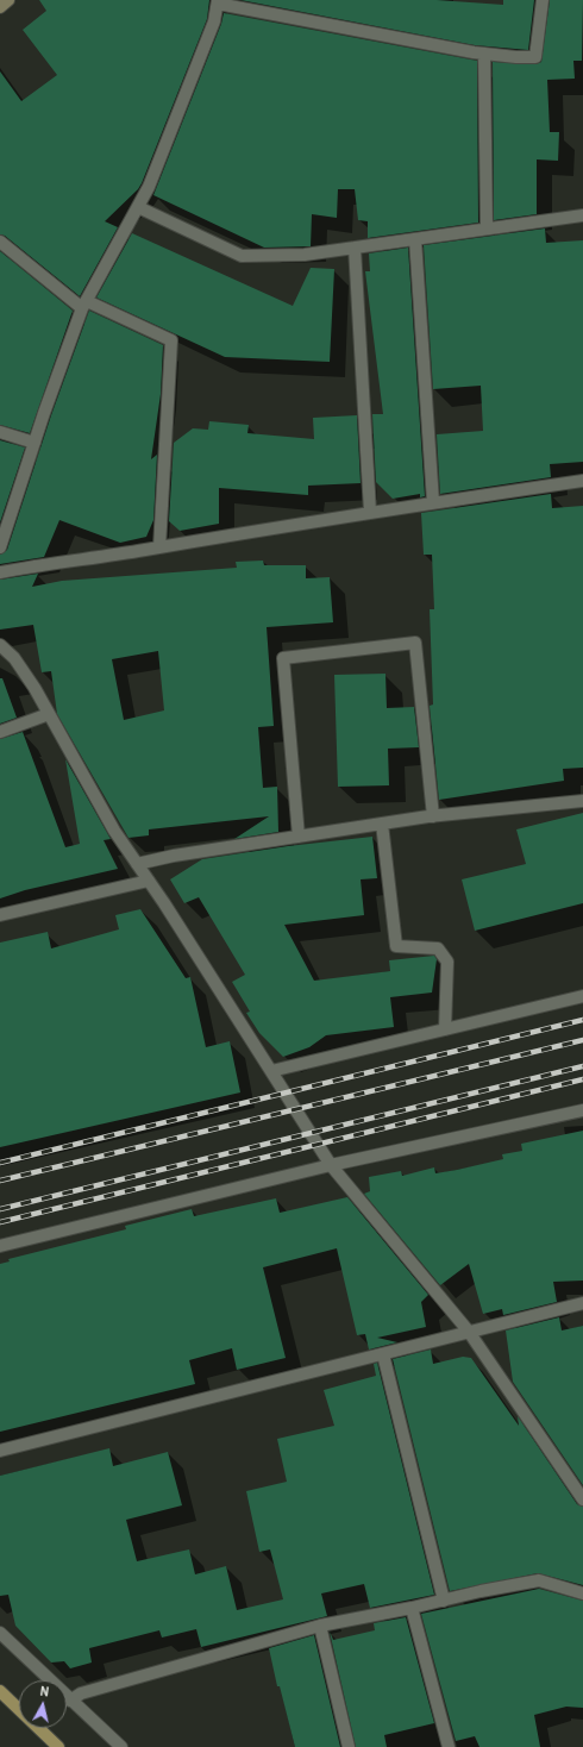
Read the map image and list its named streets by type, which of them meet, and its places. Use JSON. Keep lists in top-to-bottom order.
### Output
{
  "north": "top"
}
